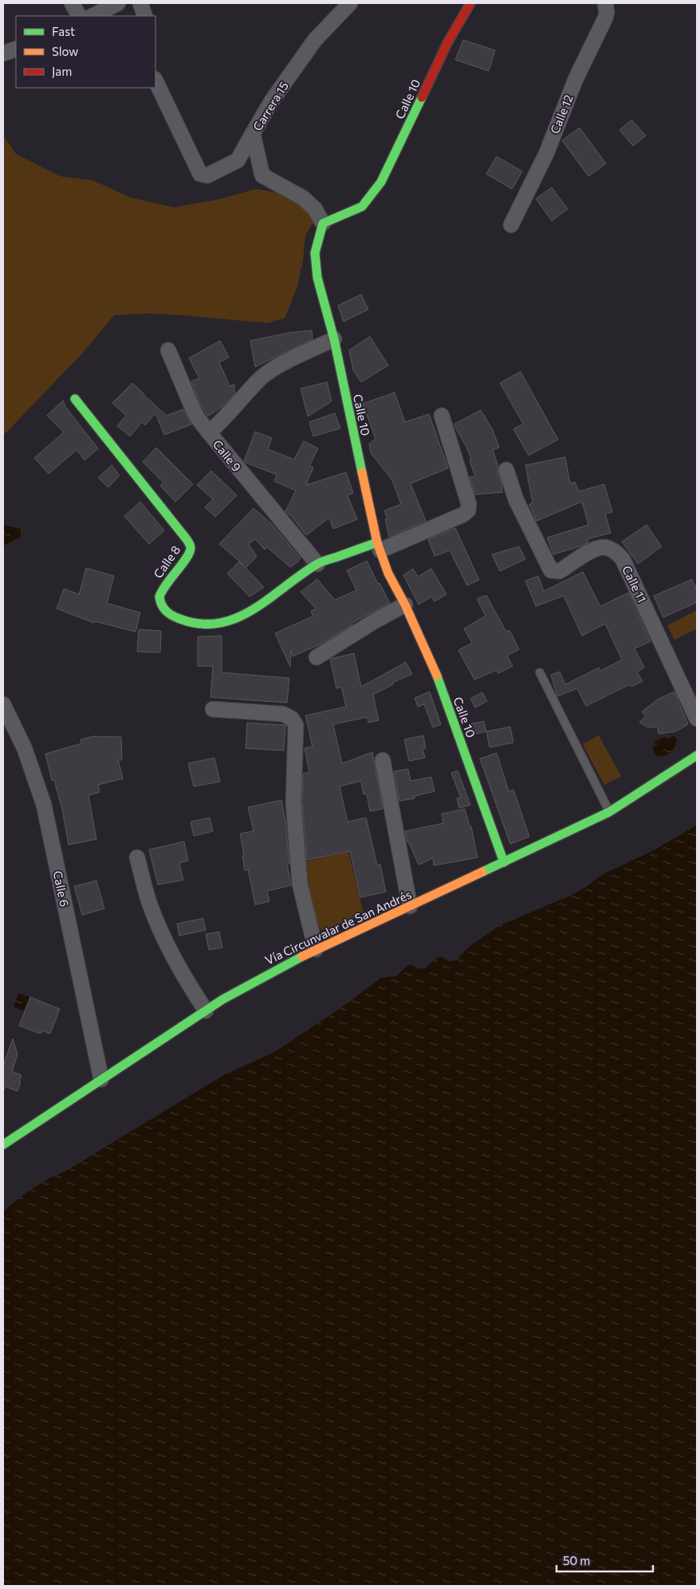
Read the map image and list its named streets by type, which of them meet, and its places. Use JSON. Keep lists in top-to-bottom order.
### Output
{
  "streets": {
    "main road": ["Calle 10", "Calle 8", "Vía Circunvalar de San Andrés"],
    "street": [
      "Carrera 15",
      "Calle 12",
      "Calle 9",
      "Calle 11",
      "Calle 6"
    ]
  },
  "crossings": [
    ["Calle 10", "Calle 9"],
    ["Calle 10", "Calle 8"],
    ["Calle 10", "Vía Circunvalar de San Andrés"],
    ["Calle 9", "Calle 8"],
    ["Calle 6", "Vía Circunvalar de San Andrés"]
  ],
  "legend": ["Fast", "Slow", "Jam"],
  "scale_bar": "50 m"
}
